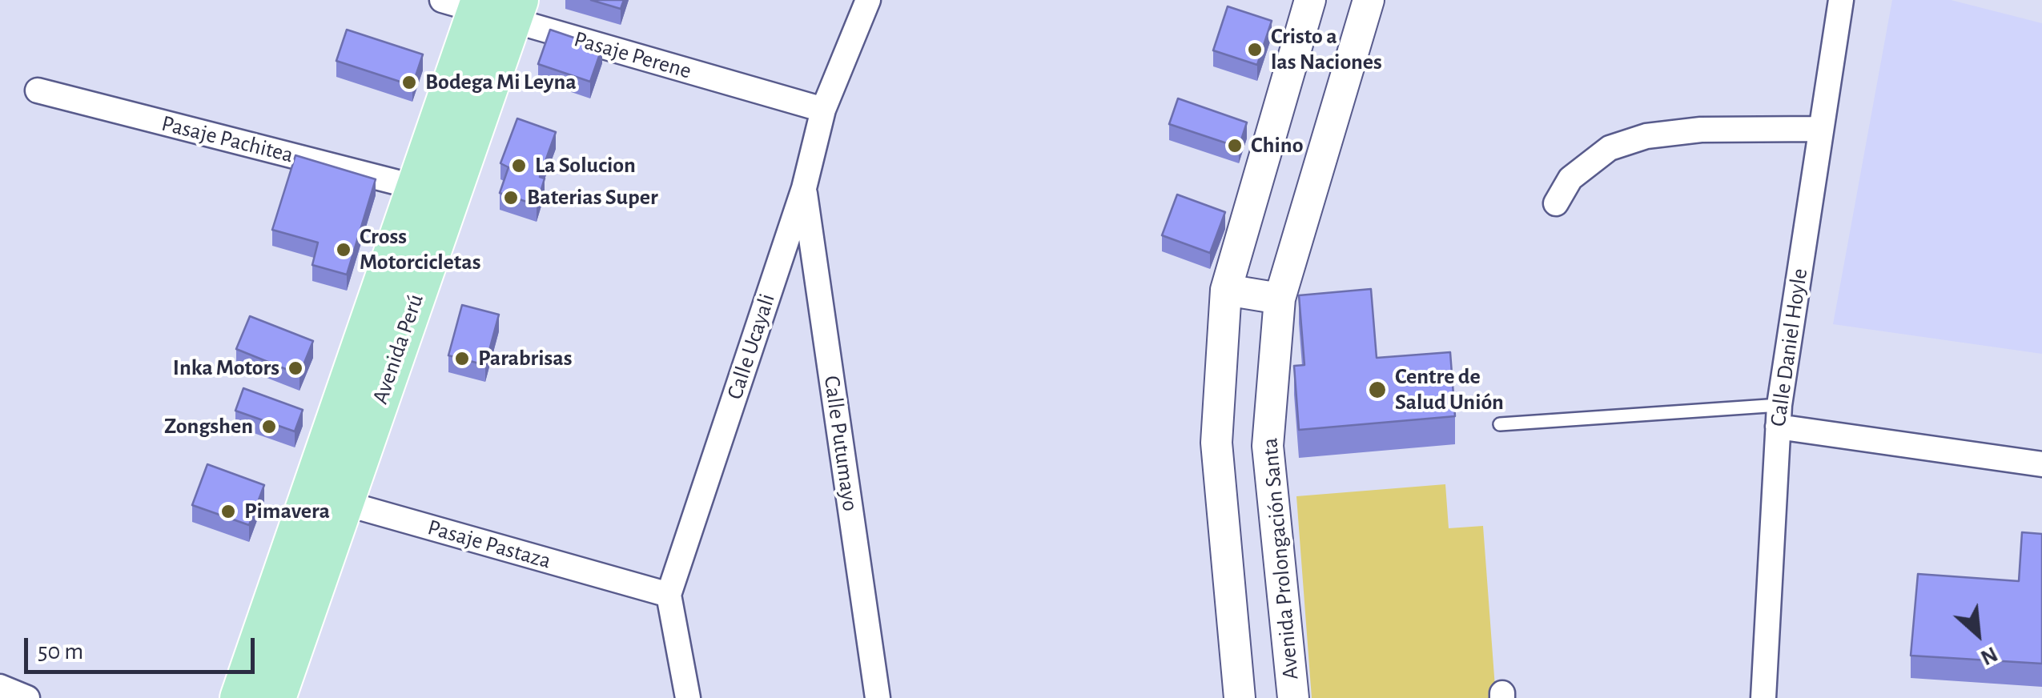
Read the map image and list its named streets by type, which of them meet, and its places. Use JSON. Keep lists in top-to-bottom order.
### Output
{
  "streets": {
    "main road": ["Avenida Perú"],
    "street": [
      "Pasaje Perene",
      "Pasaje Pachitea",
      "Calle Ucayali",
      "Calle Daniel Hoyle",
      "Calle Putumayo",
      "Pasaje Pastaza",
      "Avenida Prolongación Santa"
    ]
  },
  "crossings": [
    ["Pasaje Perene", "Calle Ucayali"],
    ["Pasaje Perene", "Avenida Perú"],
    ["Pasaje Pachitea", "Avenida Perú"],
    ["Calle Ucayali", "Calle Putumayo"],
    ["Calle Ucayali", "Pasaje Pastaza"],
    ["Avenida Perú", "Pasaje Pastaza"]
  ],
  "places": [
    "Cristo a las Naciones",
    "Bodega Mi Leyna",
    "Chino",
    "La Solucion",
    "Baterias Super",
    "Cross Motorcicletas",
    "Parabrisas",
    "Inka Motors",
    "Centre de Salud Unión",
    "Zongshen",
    "Pimavera"
  ],
  "scale_bar": "50 m",
  "north": "bottom right"
}
